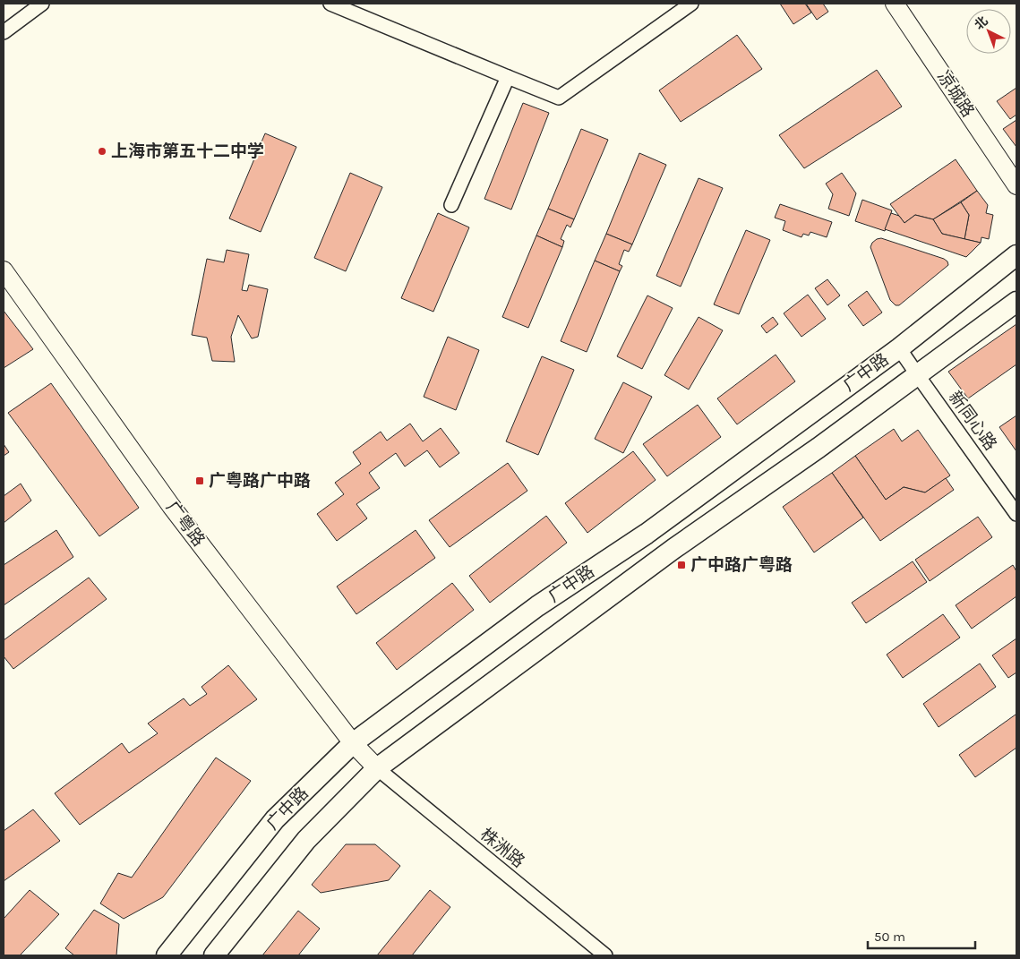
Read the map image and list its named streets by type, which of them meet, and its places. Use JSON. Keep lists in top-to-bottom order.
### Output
{
  "streets": {
    "main road": ["凉城路", "广中路", "广粤路"],
    "street": ["新同心路", "株洲路"]
  },
  "crossings": [
    ["广中路", "新同心路"],
    ["广中路", "广粤路"],
    ["广中路", "株洲路"],
    ["广粤路", "株洲路"]
  ],
  "places": {
    "other": ["上海市第五十二中学"],
    "transit": ["广粤路广中路", "广中路广粤路"]
  },
  "scale_bar": "50 m",
  "north": "top left"
}
